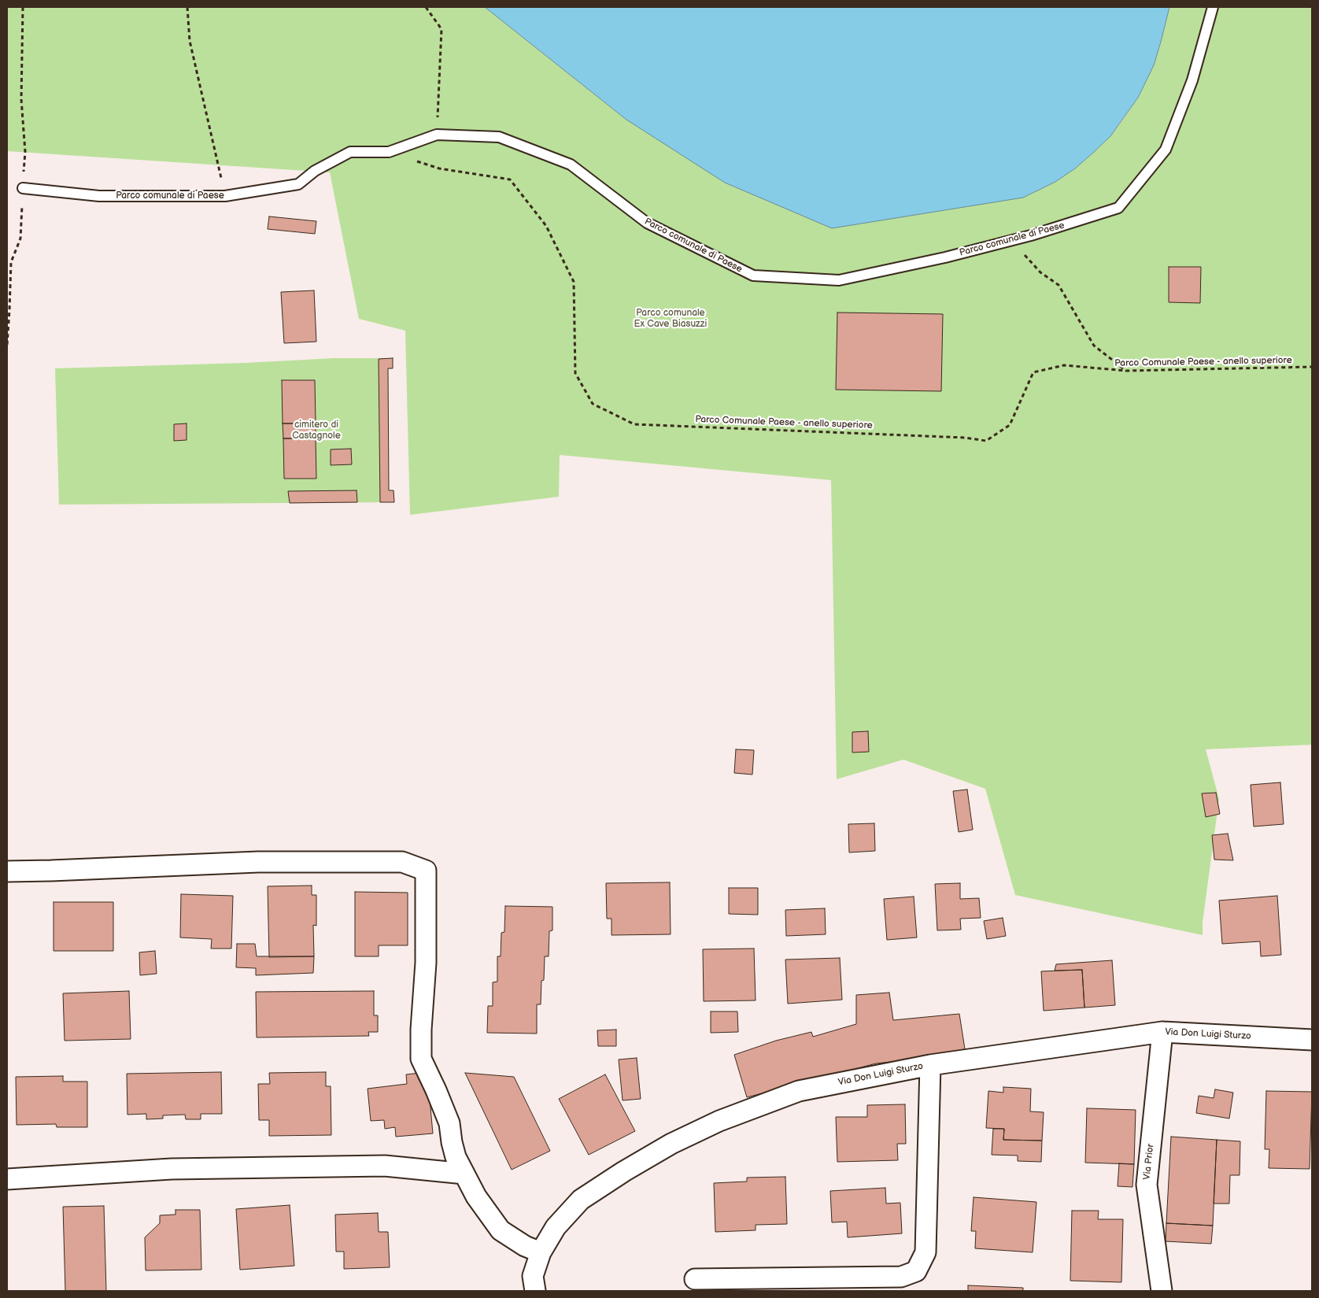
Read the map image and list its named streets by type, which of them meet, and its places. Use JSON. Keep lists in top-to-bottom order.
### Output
{
  "streets": {
    "street": ["Via Don Luigi Sturzo", "Via Prior"],
    "lane": ["Parco comunale di Paese"],
    "path": ["Parco Comunale Paese - anello superiore"]
  },
  "crossings": [
    ["Parco comunale di Paese", "Parco Comunale Paese - anello superiore"],
    ["Via Don Luigi Sturzo", "Via Prior"]
  ],
  "parks": ["Parco comunale Ex Cave Biasuzzi", "cimitero di Castagnole"]
}
